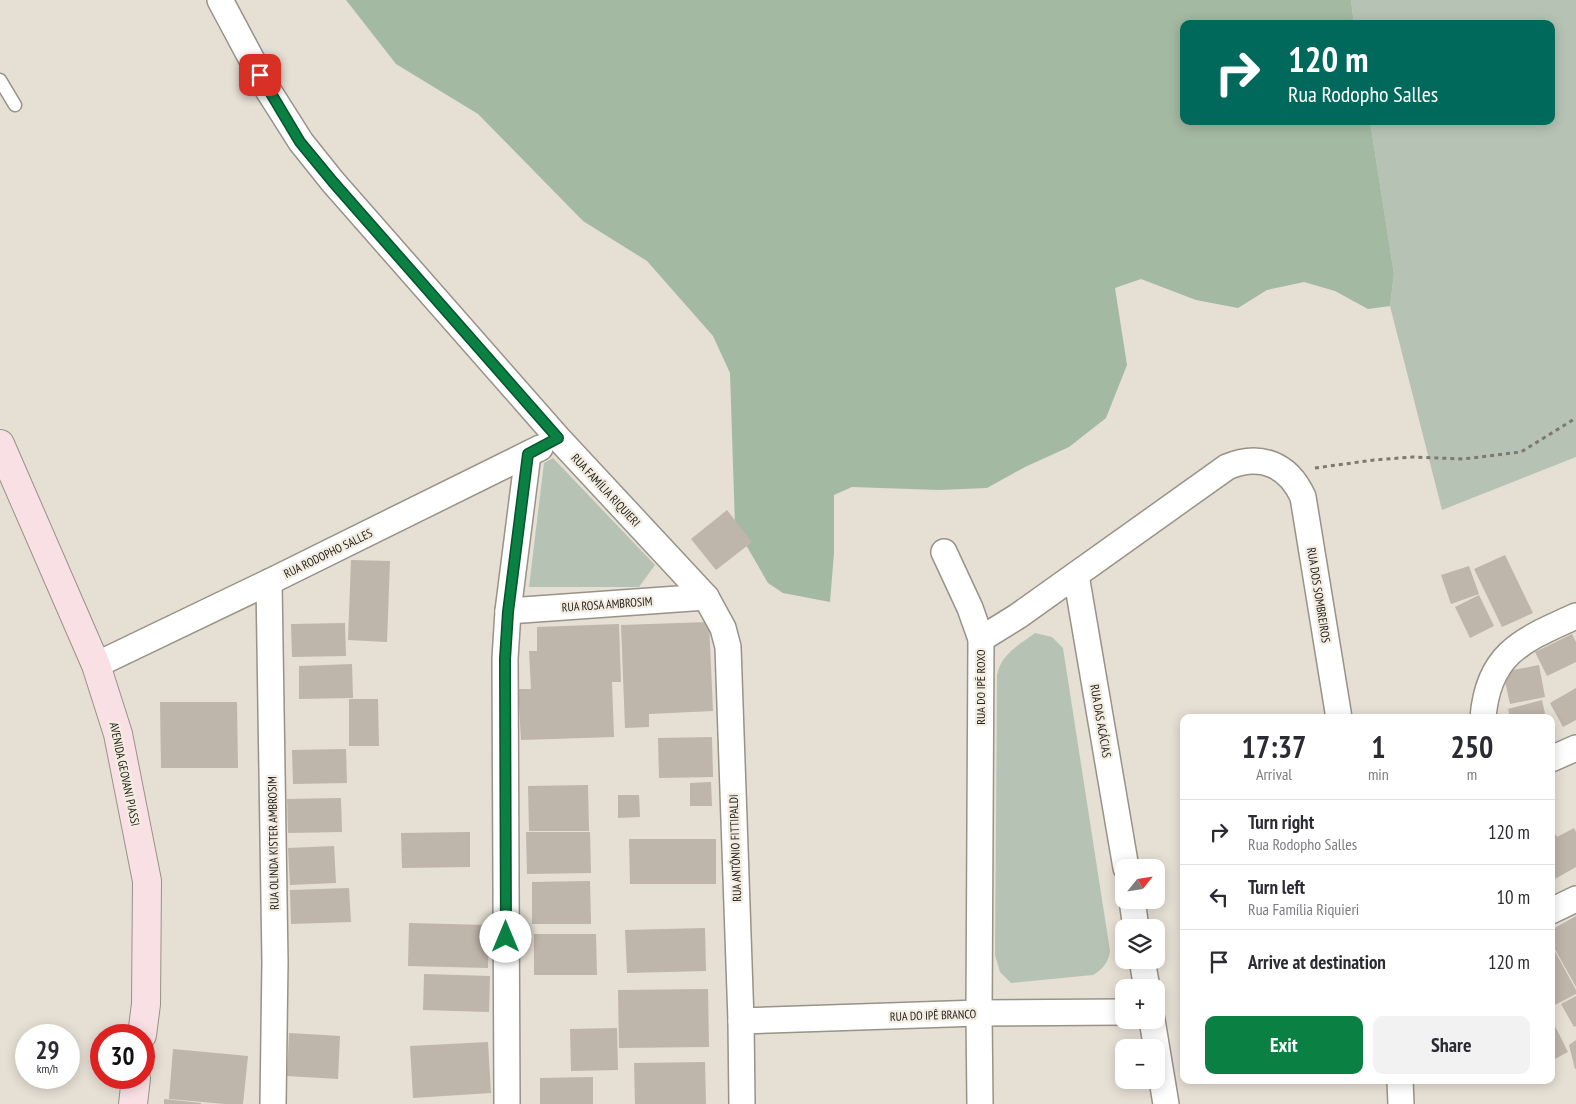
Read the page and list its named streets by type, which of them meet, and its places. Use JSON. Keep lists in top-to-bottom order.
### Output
{
  "streets": {
    "main road": ["AVENIDA GEOVANI PIASSI"],
    "street": [
      "RUA FAMÍLIA RIQUIERI",
      "RUA RODOPHO SALLES",
      "RUA DOS SOMBREIROS",
      "RUA ROSA AMBROSIM",
      "RUA DO IPÊ ROXO",
      "RUA DAS ACÁCIAS",
      "RUA OLINDA KISTER AMBROSIM",
      "RUA ANTÔNIO FITTIPALDI",
      "RUA DO IPÊ BRANCO"
    ]
  },
  "crossings": [
    ["RUA FAMÍLIA RIQUIERI", "RUA RODOPHO SALLES"],
    ["RUA FAMÍLIA RIQUIERI", "RUA ROSA AMBROSIM"],
    ["RUA FAMÍLIA RIQUIERI", "RUA ANTÔNIO FITTIPALDI"],
    ["RUA RODOPHO SALLES", "AVENIDA GEOVANI PIASSI"],
    ["RUA RODOPHO SALLES", "RUA OLINDA KISTER AMBROSIM"],
    ["RUA DOS SOMBREIROS", "RUA DO IPÊ ROXO"],
    ["RUA ROSA AMBROSIM", "RUA ANTÔNIO FITTIPALDI"],
    ["RUA DO IPÊ ROXO", "RUA DAS ACÁCIAS"],
    ["RUA DO IPÊ ROXO", "RUA DO IPÊ BRANCO"],
    ["RUA ANTÔNIO FITTIPALDI", "RUA DO IPÊ BRANCO"]
  ],
  "north": "top right",
  "page": {
    "turn": ["120 m", "Rua Rodopho Salles"],
    "eta": [
      "17:37",
      "Arrival",
      "1",
      "min",
      "250",
      "m"
    ],
    "list": [
      {
        "name": "Turn right",
        "note": "Rua Rodopho Salles",
        "value": "120 m"
      },
      {
        "name": "Turn left",
        "note": "Rua Família Riquieri",
        "value": "10 m"
      },
      {
        "name": "Arrive at destination",
        "value": "120 m"
      }
    ],
    "map_buttons": ["+", "−"],
    "buttons": ["Exit", "Share"],
    "speed": "29 km/h",
    "limit": "30"
  }
}
